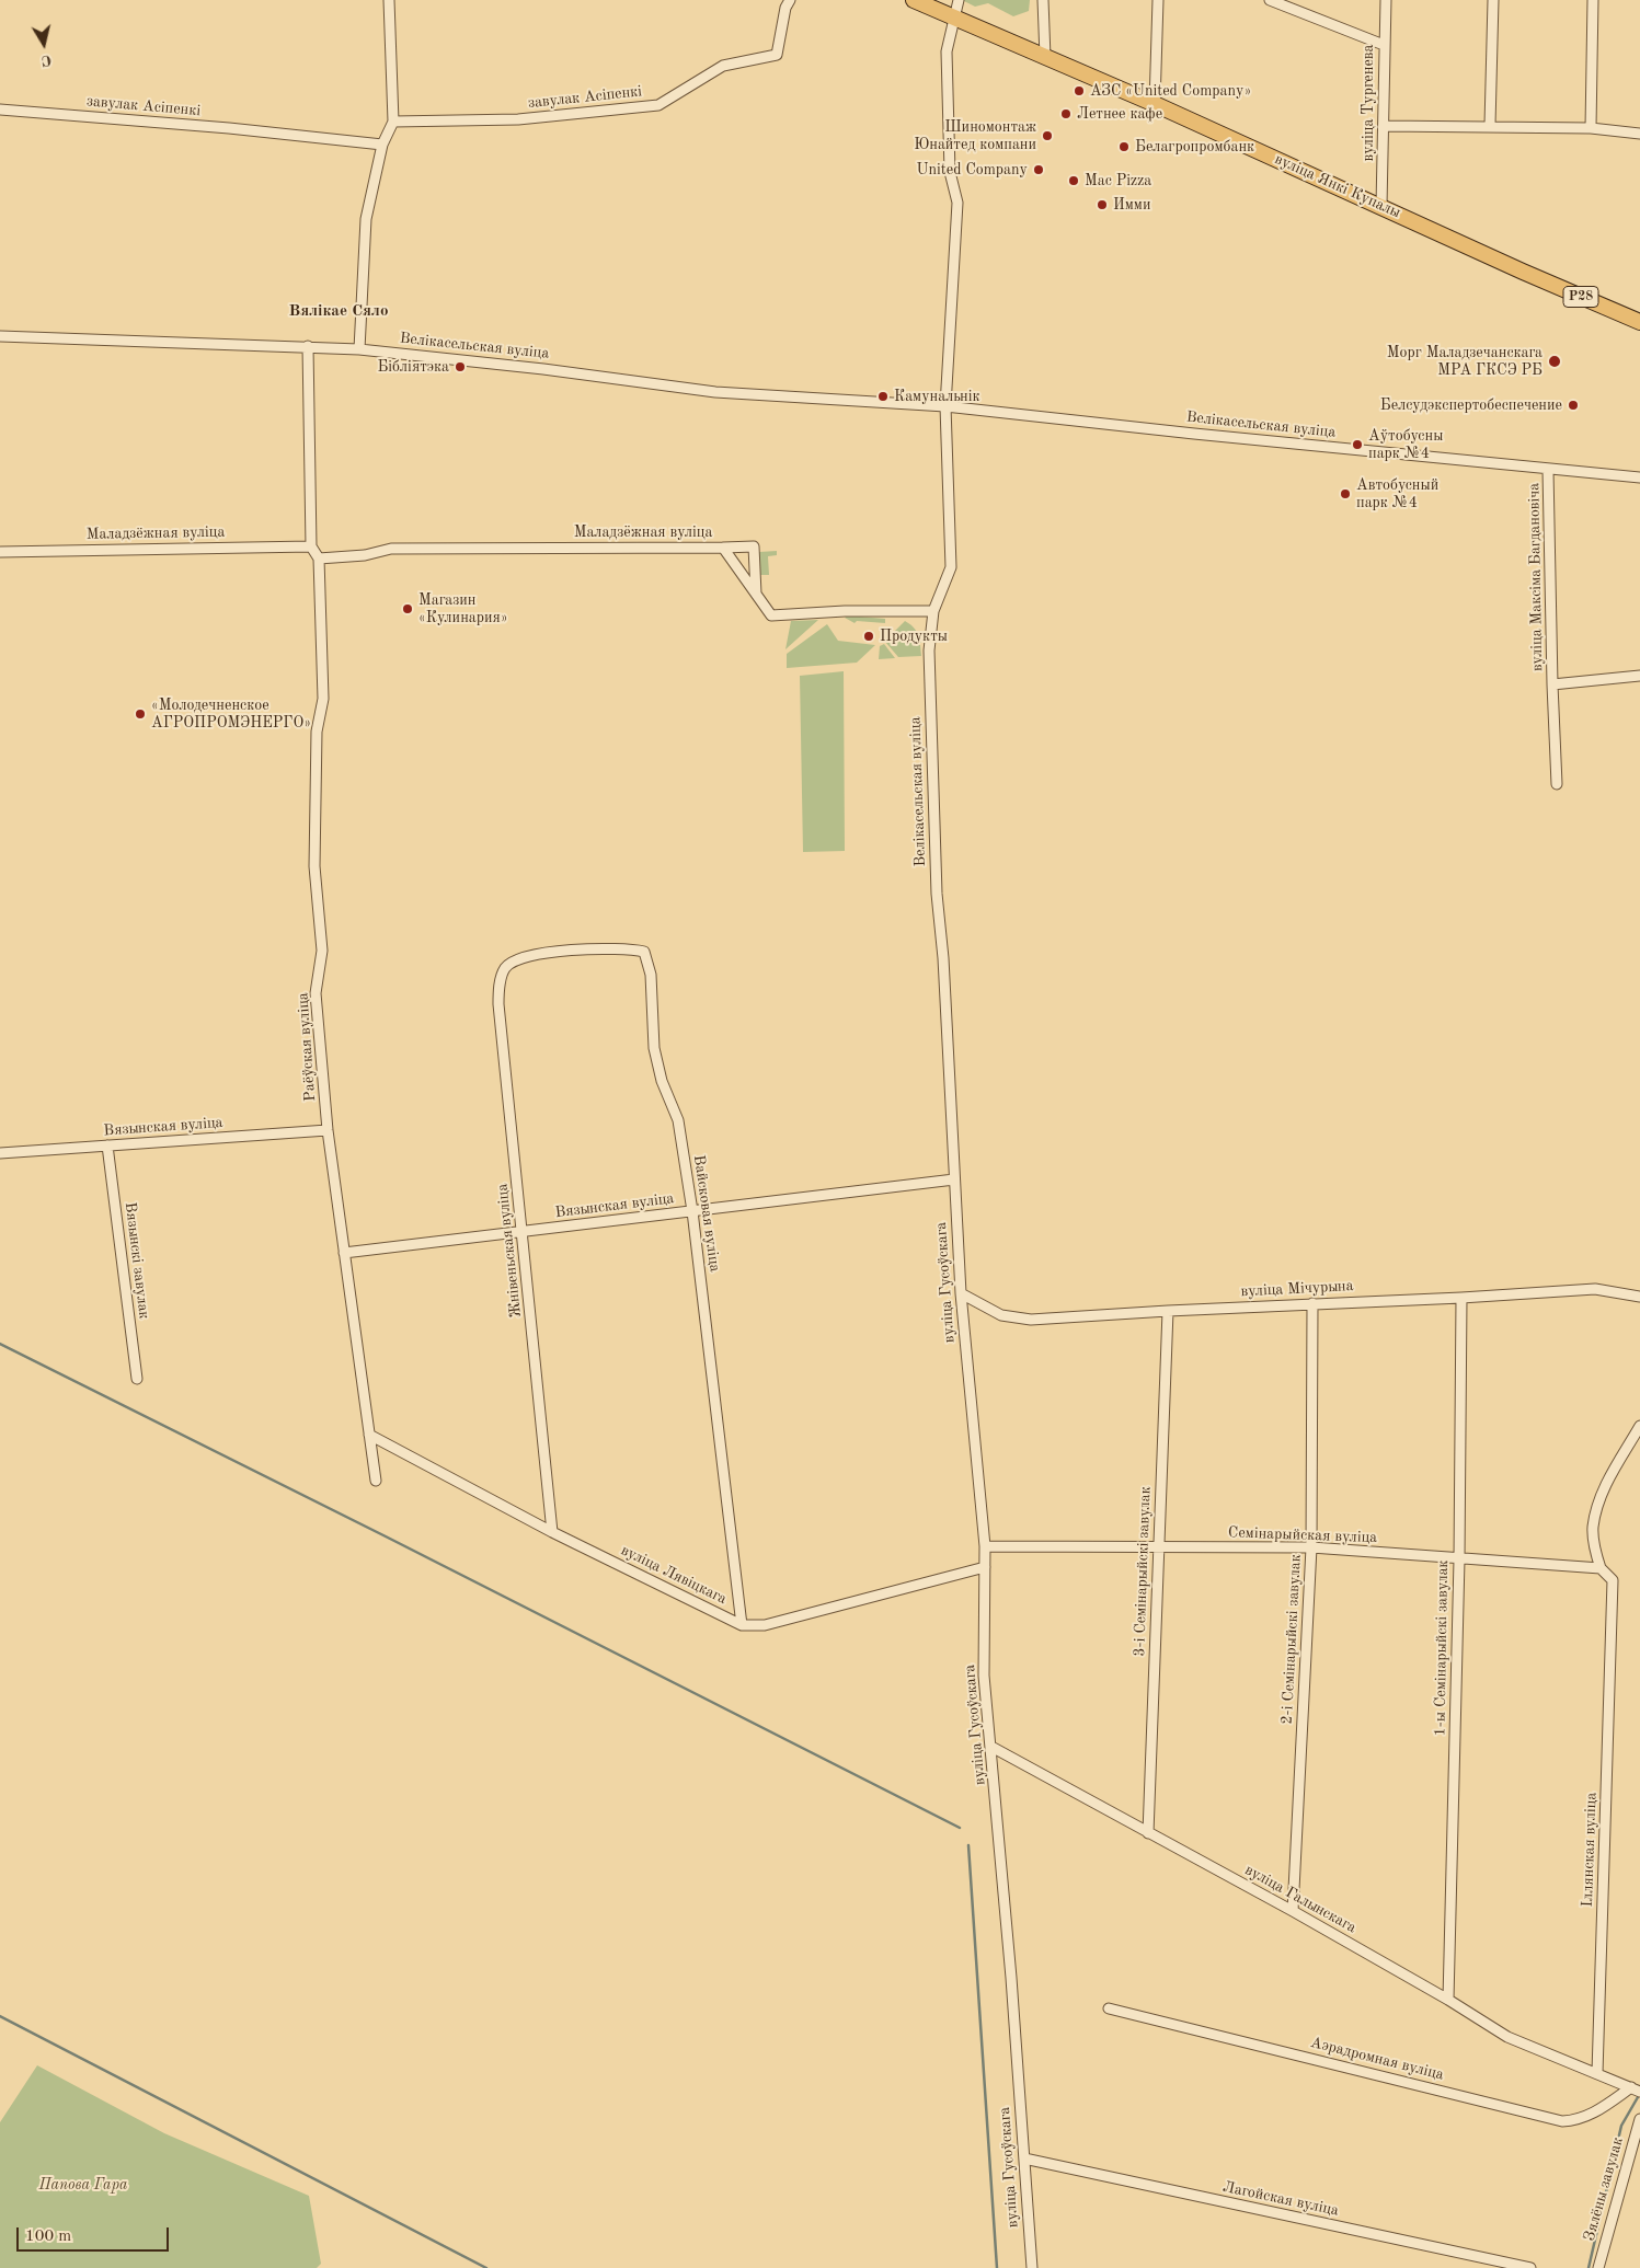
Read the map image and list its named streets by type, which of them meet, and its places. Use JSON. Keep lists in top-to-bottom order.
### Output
{
  "streets": {
    "main road": ["вуліца Янкі Купалы", "Р28"],
    "street": [
      "завулак Асіпенкі",
      "вуліца Тургенева",
      "Велікасельская вуліца",
      "Маладзёжная вуліца",
      "вуліца Максіма Багдановіча",
      "Раёўская вуліца",
      "Вязынская вуліца",
      "Вайсковая вуліца",
      "Жнівеньская вуліца",
      "Вязынскі завулак",
      "вуліца Гусоўскага",
      "вуліца Мічурына",
      "Семінарыйская вуліца",
      "3-і Семінарыйскі завулак",
      "вуліца Лявіцкага",
      "2-і Семінарыйскі завулак",
      "1-ы Семінарыйскі завулак",
      "Іллянская вуліца",
      "вуліца Галынскага",
      "Аэрадромная вуліца",
      "Зялёны завулак",
      "Лагойская вуліца"
    ]
  },
  "crossings": [
    ["вуліца Тургенева", "вуліца Янкі Купалы"],
    ["Велікасельская вуліца", "Маладзёжная вуліца"],
    ["Велікасельская вуліца", "вуліца Максіма Багдановіча"],
    ["Велікасельская вуліца", "Вязынская вуліца"],
    ["Велікасельская вуліца", "вуліца Гусоўскага"],
    ["Маладзёжная вуліца", "Раёўская вуліца"],
    ["Раёўская вуліца", "Вязынская вуліца"],
    ["Раёўская вуліца", "вуліца Лявіцкага"],
    ["Вязынская вуліца", "Вайсковая вуліца"],
    ["Вязынская вуліца", "Жнівеньская вуліца"],
    ["Вязынская вуліца", "Вязынскі завулак"],
    ["Вязынская вуліца", "вуліца Гусоўскага"],
    ["Вайсковая вуліца", "Жнівеньская вуліца"],
    ["Вайсковая вуліца", "вуліца Лявіцкага"],
    ["Жнівеньская вуліца", "вуліца Лявіцкага"],
    ["вуліца Гусоўскага", "вуліца Мічурына"],
    ["вуліца Гусоўскага", "Семінарыйская вуліца"],
    ["вуліца Гусоўскага", "вуліца Лявіцкага"],
    ["вуліца Гусоўскага", "вуліца Галынскага"],
    ["вуліца Гусоўскага", "Лагойская вуліца"],
    ["вуліца Мічурына", "3-і Семінарыйскі завулак"],
    ["вуліца Мічурына", "2-і Семінарыйскі завулак"],
    ["вуліца Мічурына", "1-ы Семінарыйскі завулак"],
    ["Семінарыйская вуліца", "3-і Семінарыйскі завулак"],
    ["Семінарыйская вуліца", "2-і Семінарыйскі завулак"],
    ["Семінарыйская вуліца", "1-ы Семінарыйскі завулак"],
    ["Семінарыйская вуліца", "Іллянская вуліца"],
    ["3-і Семінарыйскі завулак", "вуліца Галынскага"],
    ["2-і Семінарыйскі завулак", "вуліца Галынскага"],
    ["1-ы Семінарыйскі завулак", "вуліца Галынскага"],
    ["Іллянская вуліца", "вуліца Галынскага"]
  ],
  "districts": ["Вялікае Сяло"],
  "parks": ["Папова Гара"],
  "places": [
    "АЗС «United Company»",
    "Летнее кафе",
    "Шиномонтаж Юнайтед компани",
    "Белагропромбанк",
    "United Company",
    "Mac Pizza",
    "Имми",
    "Морг Маладзечанскага МРА ГКСЭ РБ",
    "Бібліятэка",
    "Камунальнік",
    "Белсудэкспертобеспечение",
    "Аўтобусны парк №4",
    "Автобусный парк №4",
    "Магазин «Кулинария»",
    "Продукты",
    "«Молодечненское АГРОПРОМЭНЕРГО»"
  ],
  "scale_bar": "100 m",
  "north": "bottom"
}
